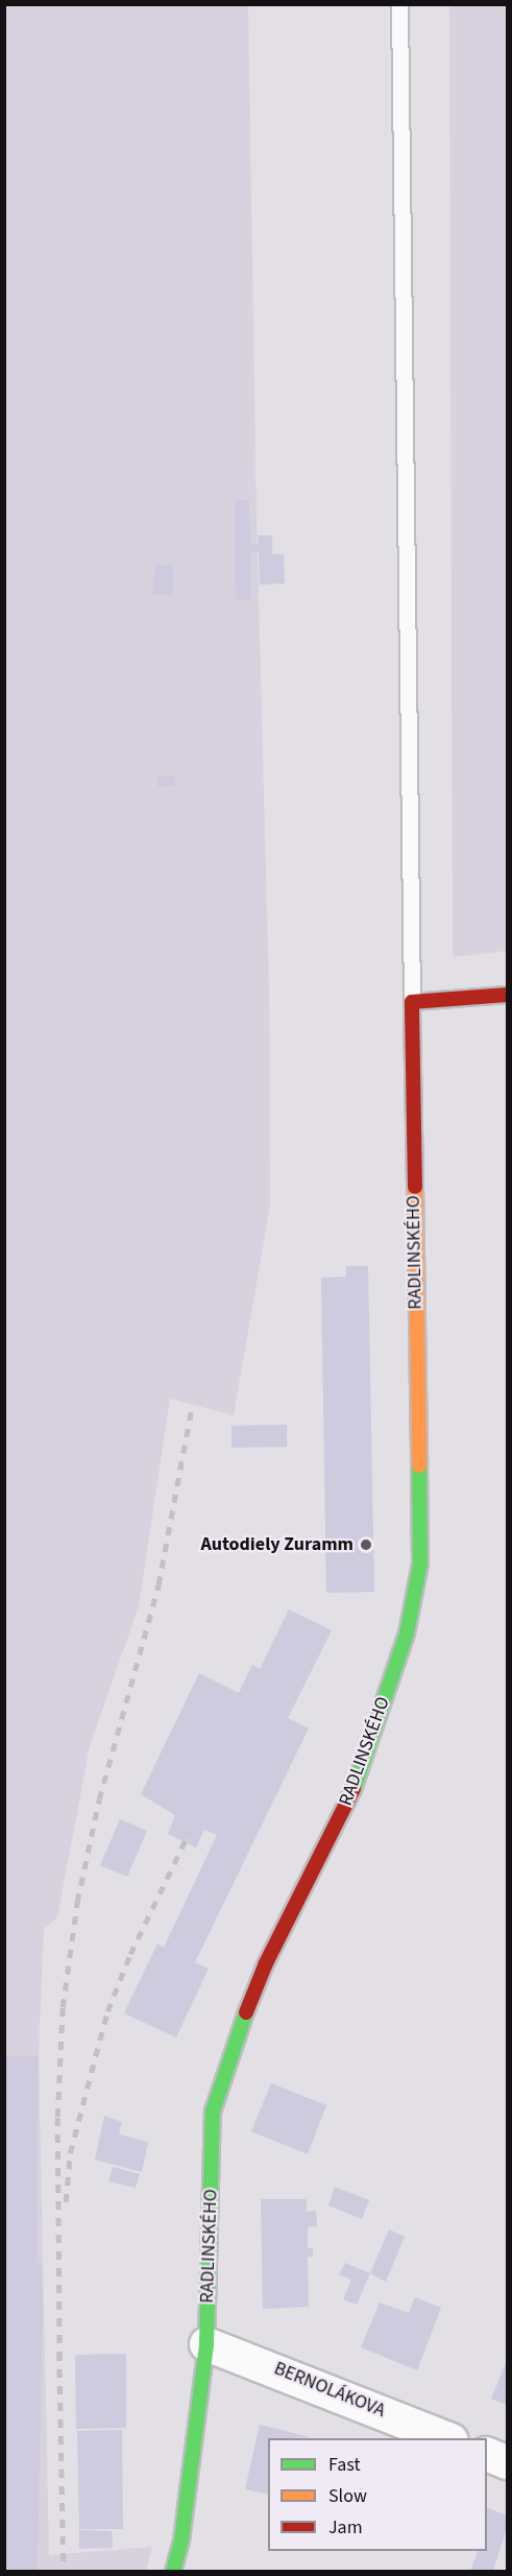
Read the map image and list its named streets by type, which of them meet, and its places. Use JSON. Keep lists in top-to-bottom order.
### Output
{
  "streets": {
    "street": ["RADLINSKÉHO", "BERNOLÁKOVA"]
  },
  "crossings": [
    ["RADLINSKÉHO", "BERNOLÁKOVA"]
  ],
  "places": ["Autodiely Zuramm"],
  "legend": ["Fast", "Slow", "Jam"]
}
